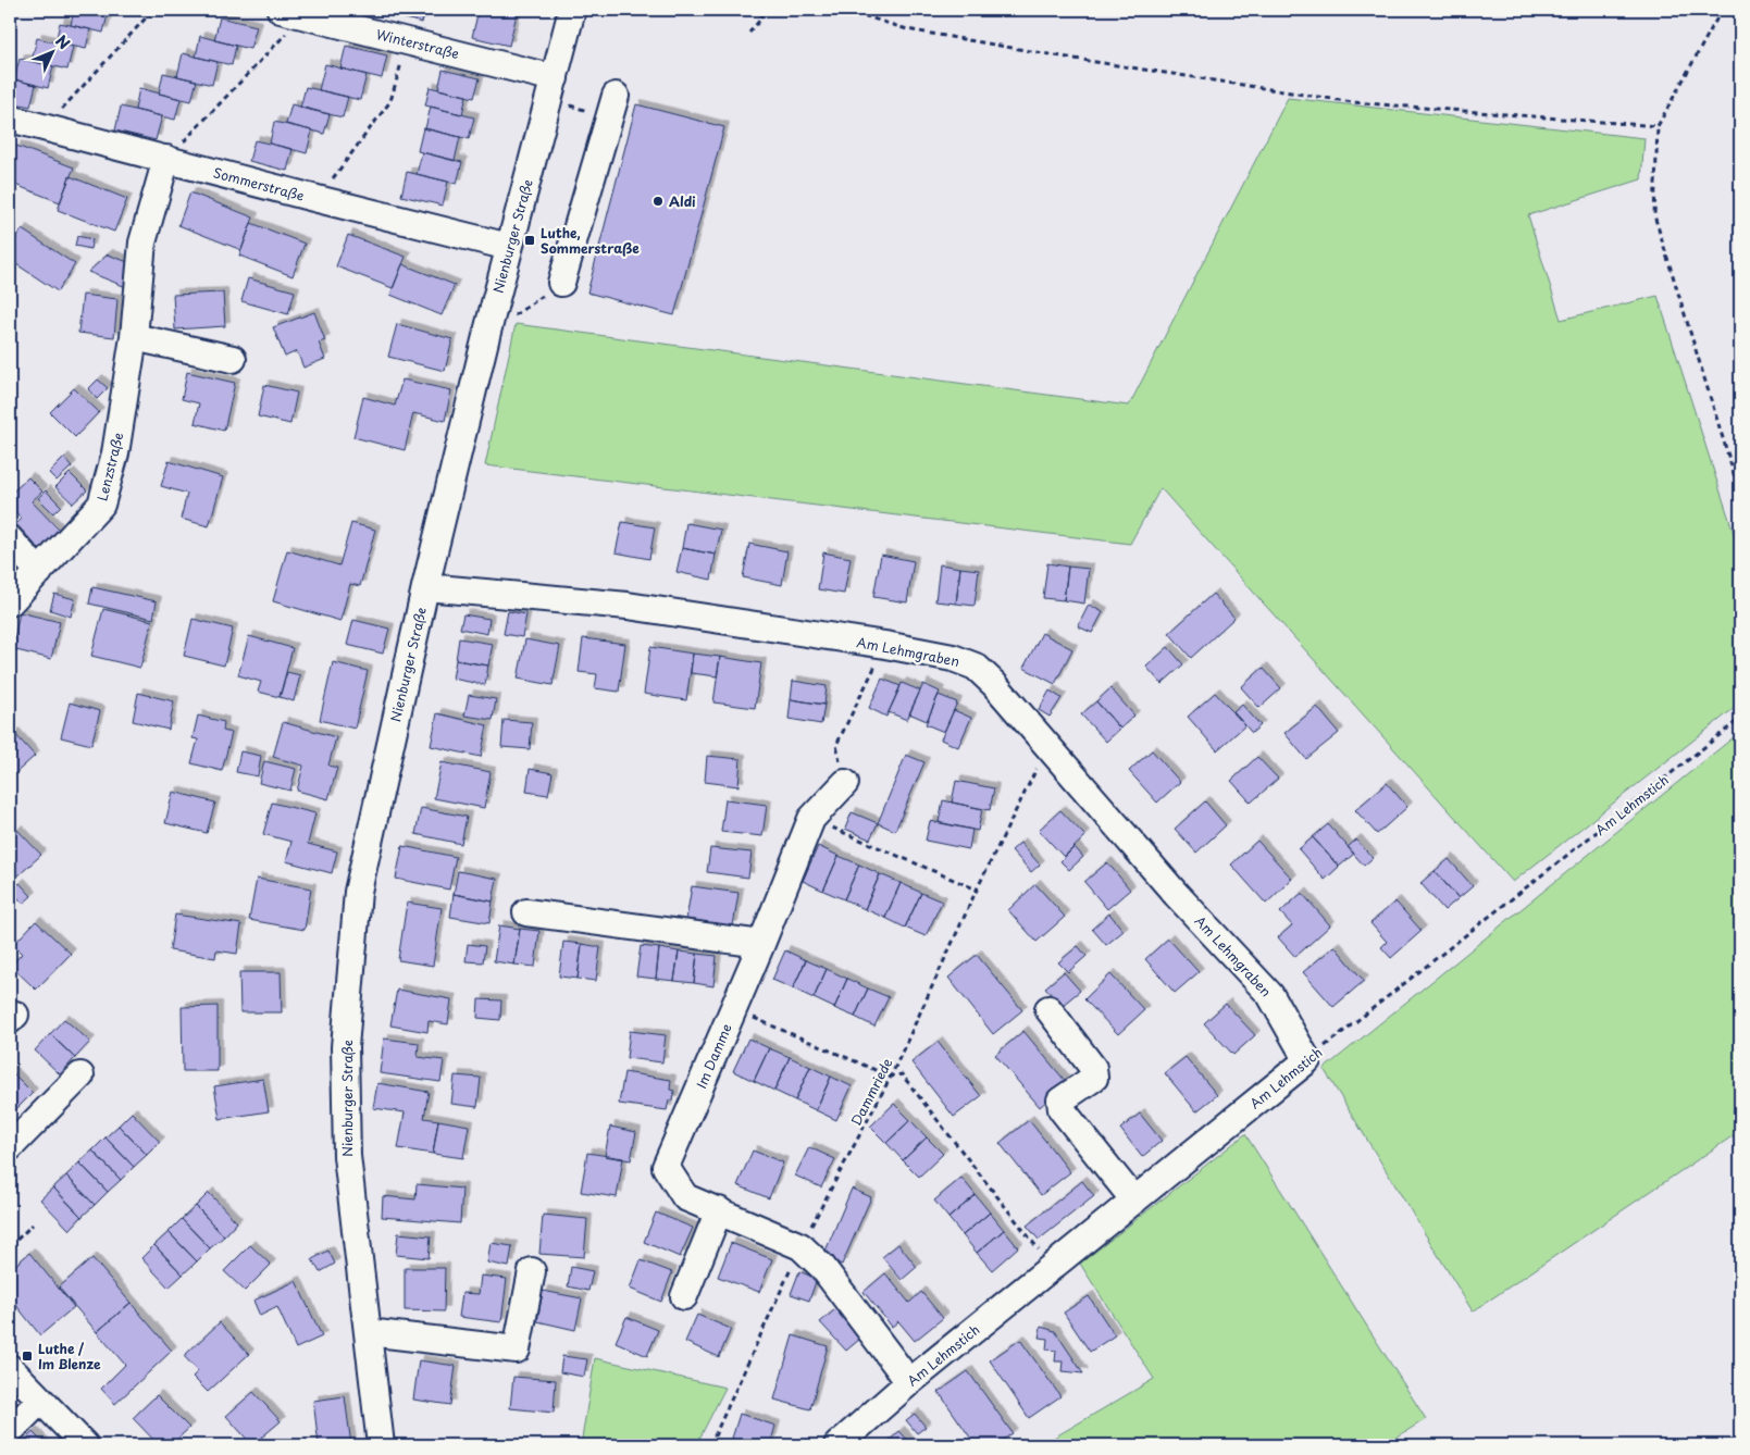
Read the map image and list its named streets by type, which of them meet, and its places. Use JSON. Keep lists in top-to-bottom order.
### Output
{
  "streets": {
    "street": [
      "Winterstraße",
      "Sommerstraße",
      "Nienburger Straße",
      "Lenzstraße",
      "Am Lehmgraben",
      "Am Lehmstich",
      "Im Damme"
    ],
    "path": ["Dammriede"]
  },
  "crossings": [
    ["Winterstraße", "Nienburger Straße"],
    ["Sommerstraße", "Nienburger Straße"],
    ["Sommerstraße", "Lenzstraße"],
    ["Nienburger Straße", "Am Lehmgraben"],
    ["Am Lehmgraben", "Am Lehmstich"],
    ["Am Lehmgraben", "Dammriede"],
    ["Am Lehmstich", "Im Damme"],
    ["Im Damme", "Dammriede"]
  ],
  "places": {
    "other": ["Aldi"],
    "transit": ["Luthe, Sommerstraße", "Luthe / Im Blenze"]
  },
  "north": "top right"
}
